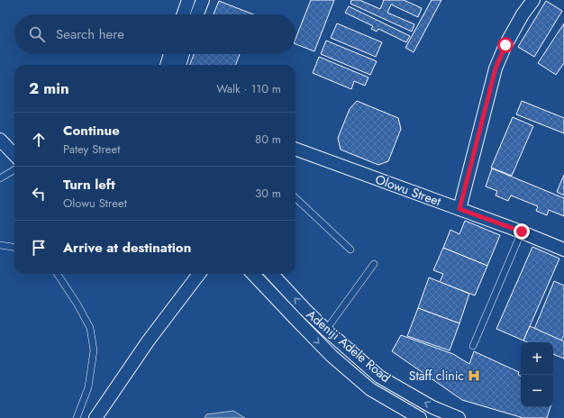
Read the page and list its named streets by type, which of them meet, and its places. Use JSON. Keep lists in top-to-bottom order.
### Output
{
  "streets": {
    "street": ["Olowu Street", "Adeniji Adele Road"]
  },
  "places": {
    "hospital": ["Staff clinic"]
  },
  "page": {
    "search": "Search here",
    "heading": ["2 min", "Walk · 110 m"],
    "list": [
      ["Continue", "Patey Street", "80 m"],
      ["Turn left", "Olowu Street", "30 m"],
      "Arrive at destination"
    ],
    "map_buttons": ["+", "−"]
  }
}
